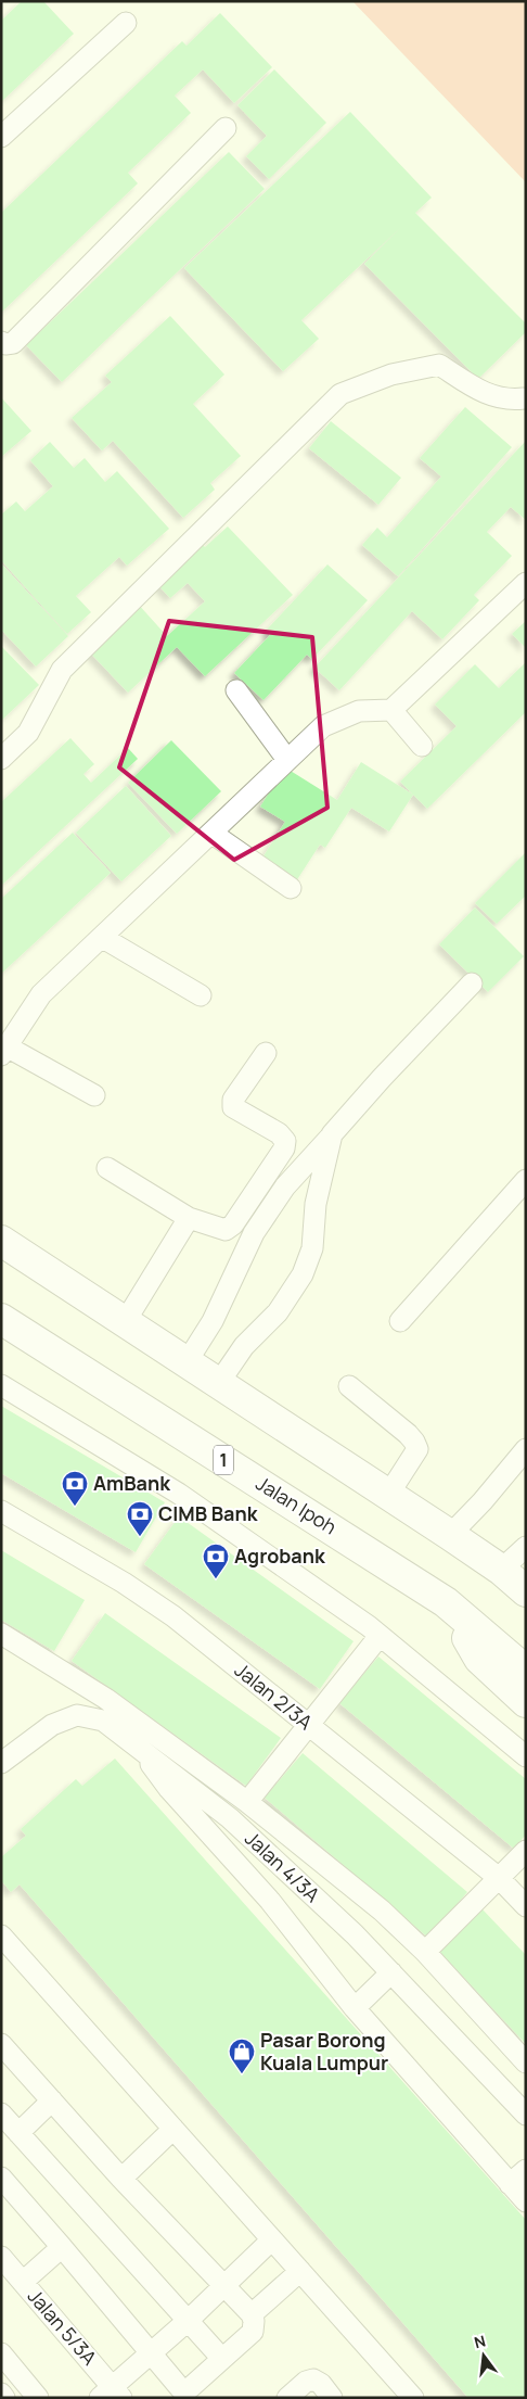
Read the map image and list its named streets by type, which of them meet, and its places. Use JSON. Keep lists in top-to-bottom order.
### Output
{
  "streets": {
    "highway": ["1", "Jalan Ipoh"],
    "street": ["Jalan 2/3A", "Jalan 4/3A", "Jalan 5/3A"]
  },
  "places": {
    "bank": ["AmBank", "CIMB Bank", "Agrobank"],
    "shop": ["Pasar Borong Kuala Lumpur"]
  },
  "north": "top"
}
